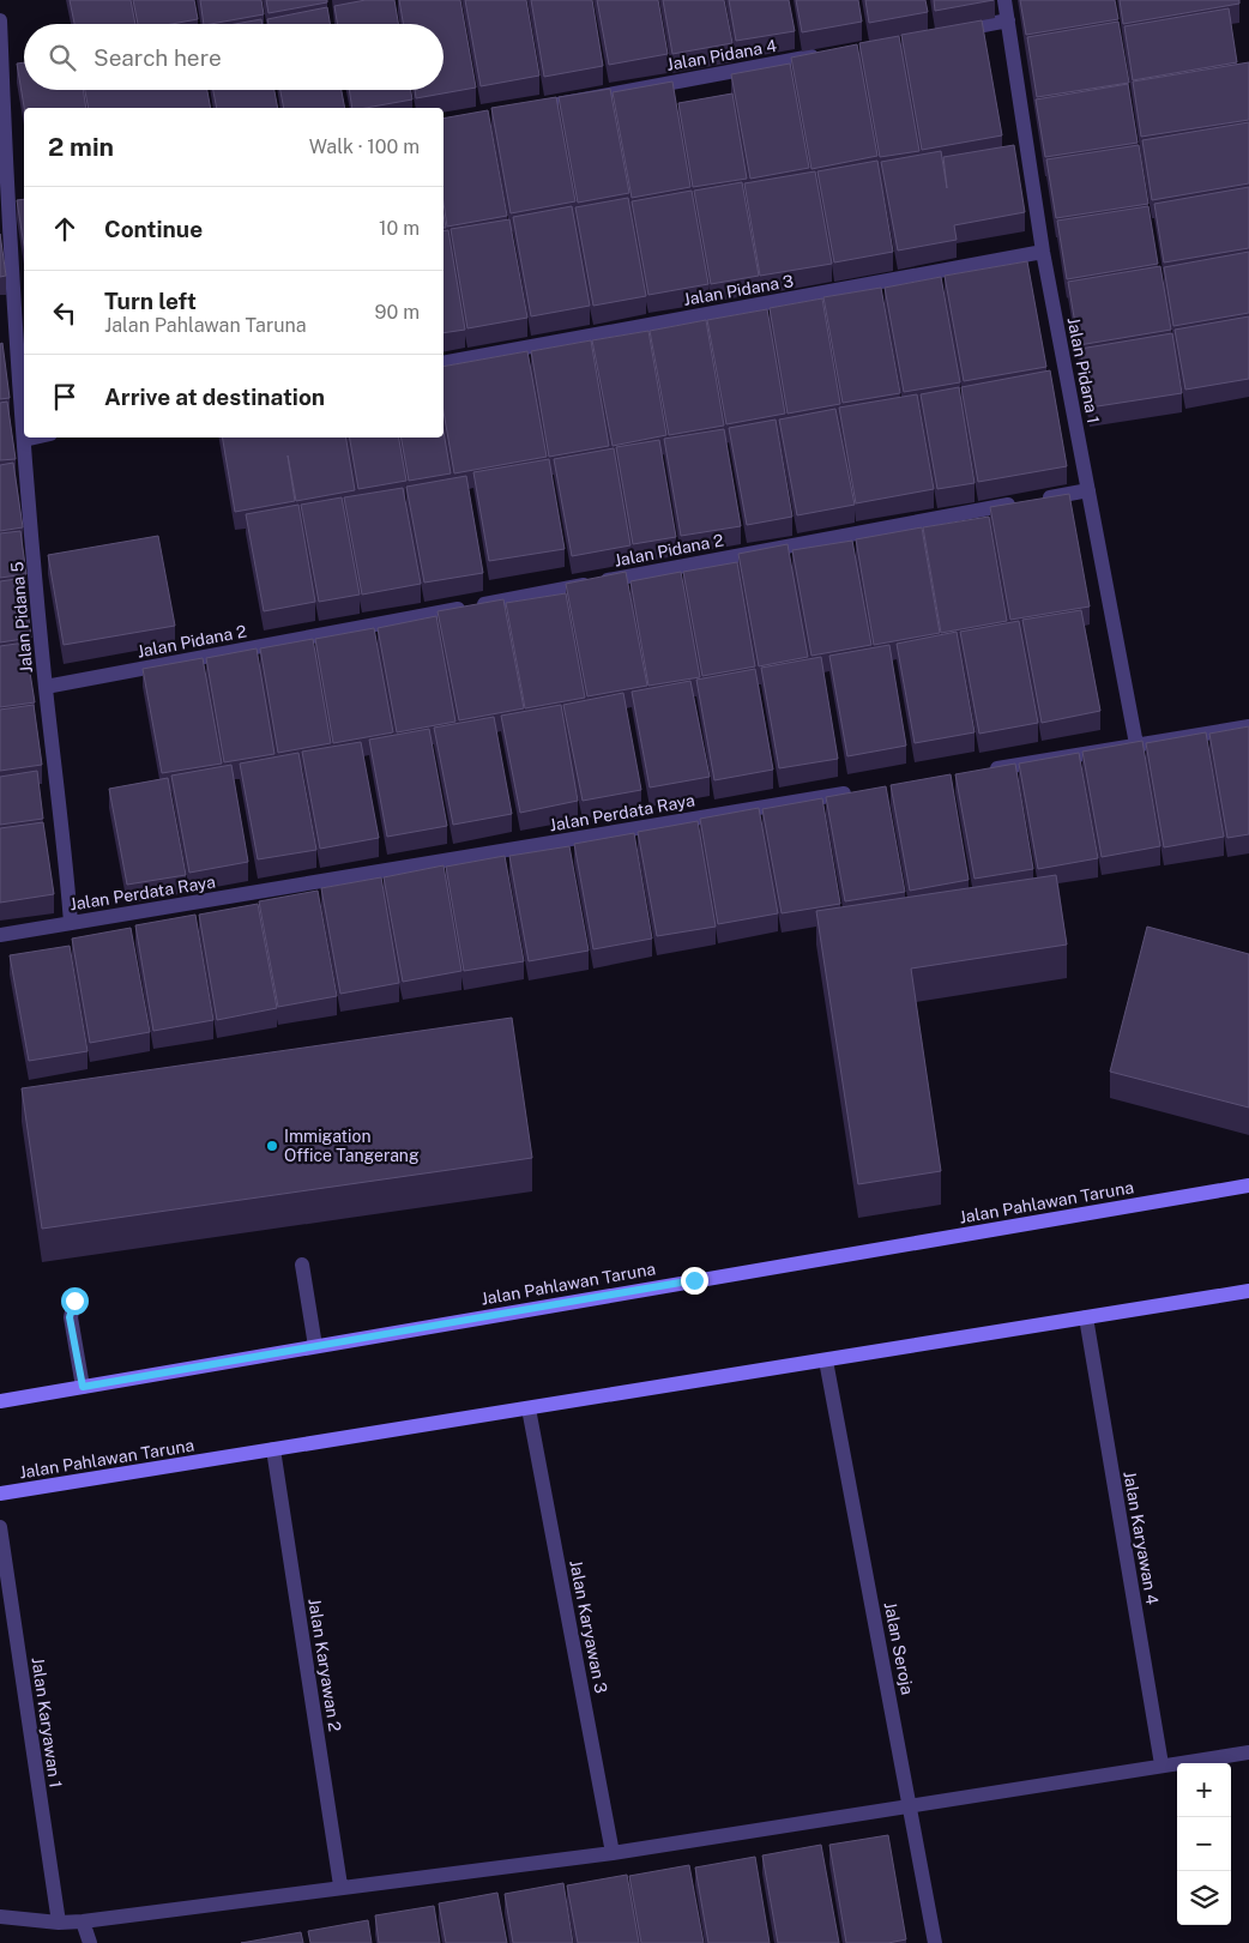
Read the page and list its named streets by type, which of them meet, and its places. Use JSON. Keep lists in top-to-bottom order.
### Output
{
  "streets": {
    "main road": ["Jalan Pahlawan Taruna"],
    "street": [
      "Jalan Pidana 4",
      "Jalan Pidana 3",
      "Jalan Pidana 1",
      "Jalan Pidana 2",
      "Jalan Pidana 5",
      "Jalan Perdata Raya",
      "Jalan Karyawan 4",
      "Jalan Karyawan 3",
      "Jalan Seroja",
      "Jalan Karyawan 2",
      "Jalan Karyawan 1"
    ]
  },
  "crossings": [
    ["Jalan Pidana 3", "Jalan Pidana 1"],
    ["Jalan Pidana 1", "Jalan Pidana 2"],
    ["Jalan Pidana 2", "Jalan Pidana 5"],
    ["Jalan Pidana 5", "Jalan Perdata Raya"],
    ["Jalan Pahlawan Taruna", "Jalan Karyawan 4"],
    ["Jalan Pahlawan Taruna", "Jalan Karyawan 3"],
    ["Jalan Pahlawan Taruna", "Jalan Seroja"],
    ["Jalan Pahlawan Taruna", "Jalan Karyawan 2"]
  ],
  "places": ["Immigation Office Tangerang"],
  "page": {
    "search": "Search here",
    "heading": ["2 min", "Walk · 100 m"],
    "list": [
      ["Continue", "10 m"],
      ["Turn left", "Jalan Pahlawan Taruna", "90 m"],
      "Arrive at destination"
    ],
    "map_buttons": ["+", "−"]
  }
}
